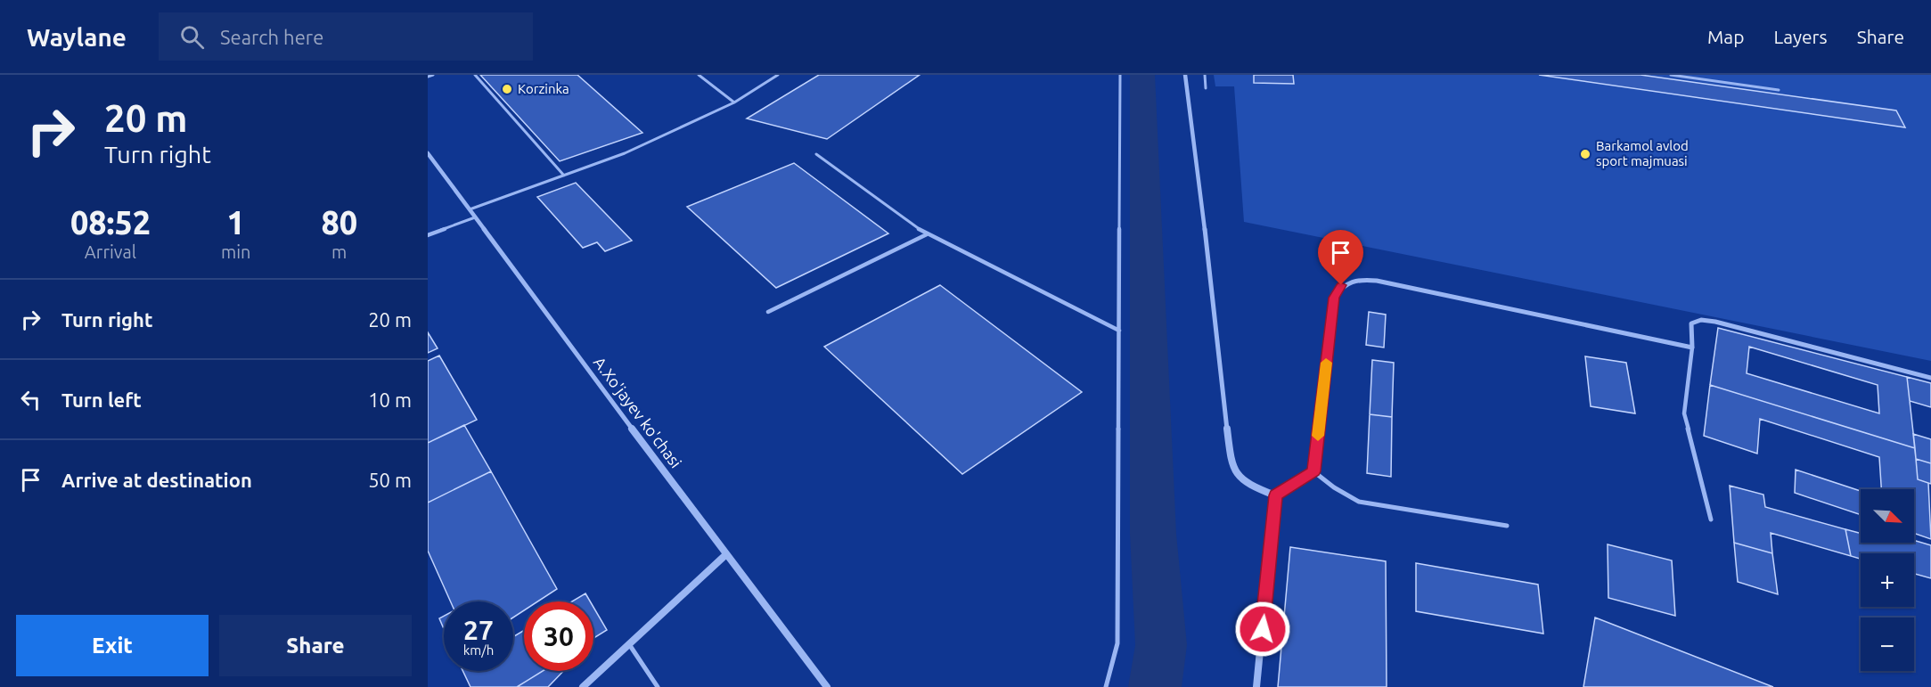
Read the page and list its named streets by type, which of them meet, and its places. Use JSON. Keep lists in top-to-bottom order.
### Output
{
  "streets": {
    "street": ["A.Xo'jayev ko'chasi"]
  },
  "places": ["Korzinka", "Barkamol avlod sport majmuasi"],
  "north": "bottom right",
  "page": {
    "header": "Waylane",
    "search": "Search here",
    "nav": ["Map", "Layers", "Share"],
    "turn": ["20 m", "Turn right"],
    "eta": [
      "08:52",
      "Arrival",
      "1",
      "min",
      "80",
      "m"
    ],
    "list": [
      {
        "name": "Turn right",
        "value": "20 m"
      },
      {
        "name": "Turn left",
        "value": "10 m"
      },
      {
        "name": "Arrive at destination",
        "value": "50 m"
      }
    ],
    "map_buttons": ["+", "−"],
    "speed": "27 km/h",
    "limit": "30",
    "buttons": ["Exit", "Share"]
  }
}
